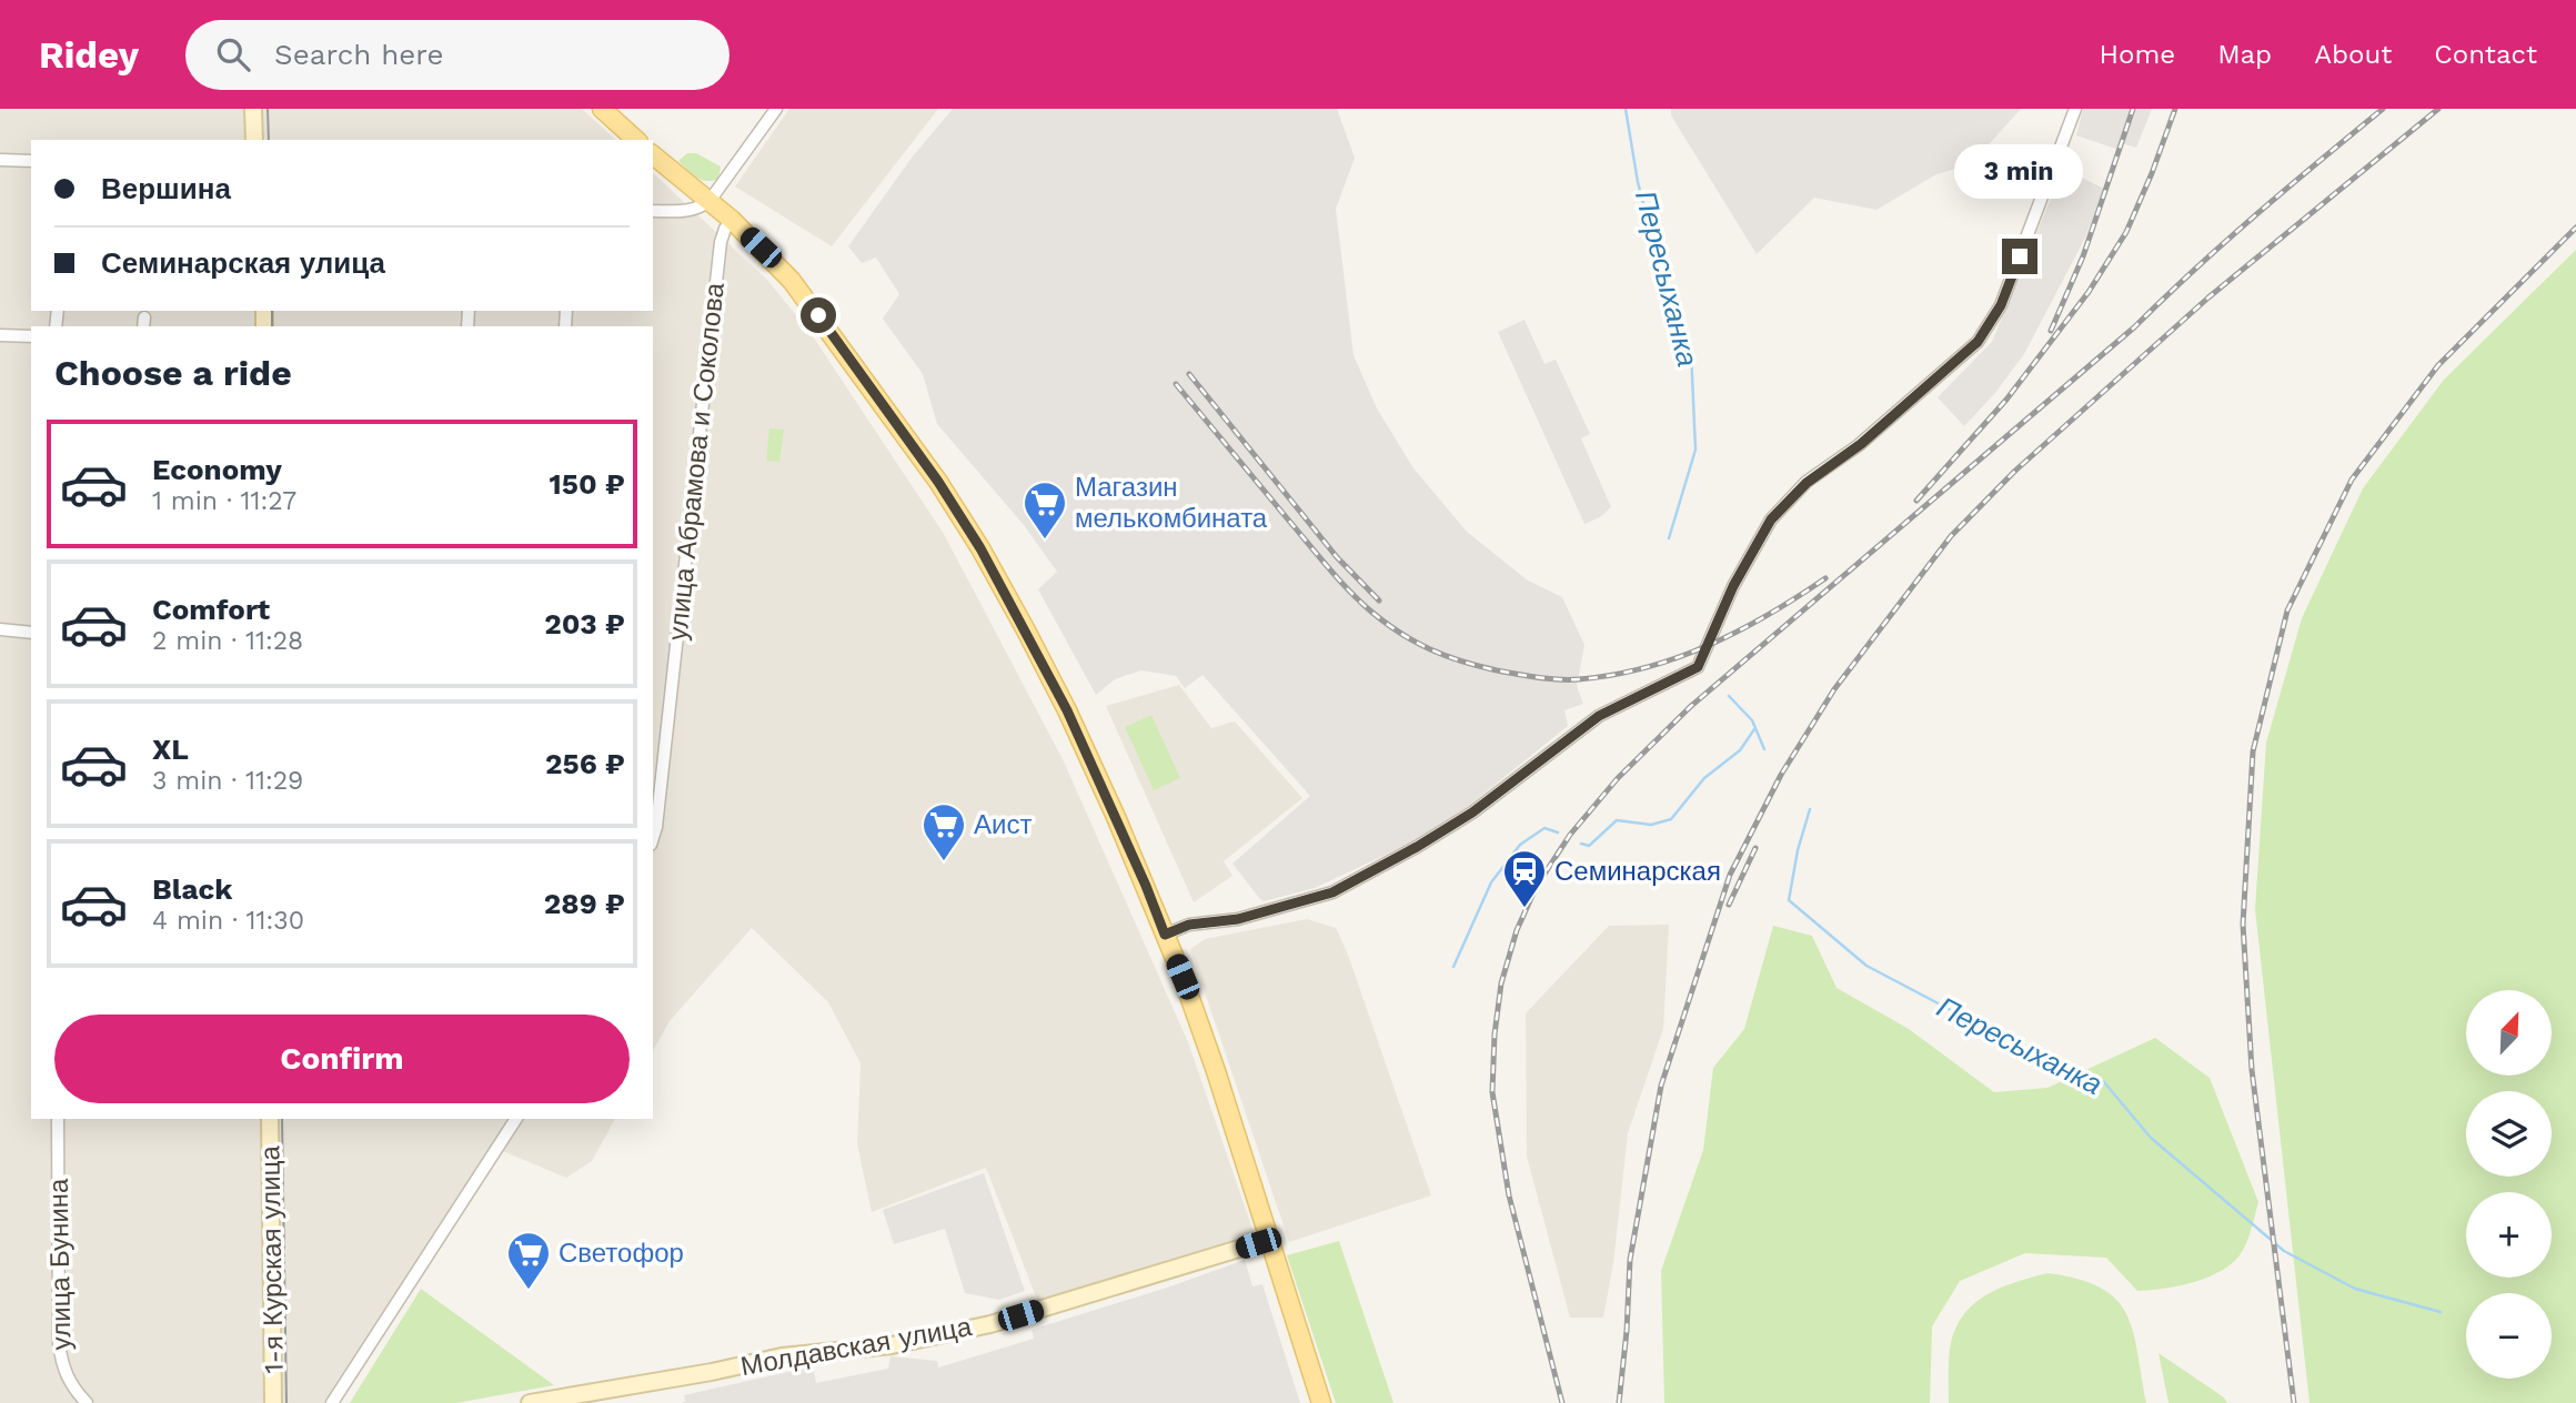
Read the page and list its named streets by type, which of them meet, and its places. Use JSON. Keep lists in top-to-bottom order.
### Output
{
  "streets": {
    "street": [
      "улица Абрамова и Соколова",
      "1-я Курская улица",
      "улица Бунина",
      "Молдавская улица"
    ]
  },
  "water": ["Пересыханка"],
  "places": {
    "supermarket": ["Магазин мелькомбината", "Аист", "Светофор"],
    "station": ["Семинарская"]
  },
  "north": "top right",
  "page": {
    "header": "Ridey",
    "search": "Search here",
    "nav": [
      "Home",
      "Map",
      "About",
      "Contact"
    ],
    "banner": ["Вершина", "Семинарская улица"],
    "bubble": "3 min",
    "heading": "Choose a ride",
    "list": [
      {
        "name": "Economy",
        "note": "1 min · 11:27",
        "value": "150 ₽"
      },
      {
        "name": "Comfort",
        "note": "2 min · 11:28",
        "value": "203 ₽"
      },
      {
        "name": "XL",
        "note": "3 min · 11:29",
        "value": "256 ₽"
      },
      {
        "name": "Black",
        "note": "4 min · 11:30",
        "value": "289 ₽"
      }
    ],
    "map_buttons": ["+", "−"],
    "buttons": "Confirm"
  }
}
